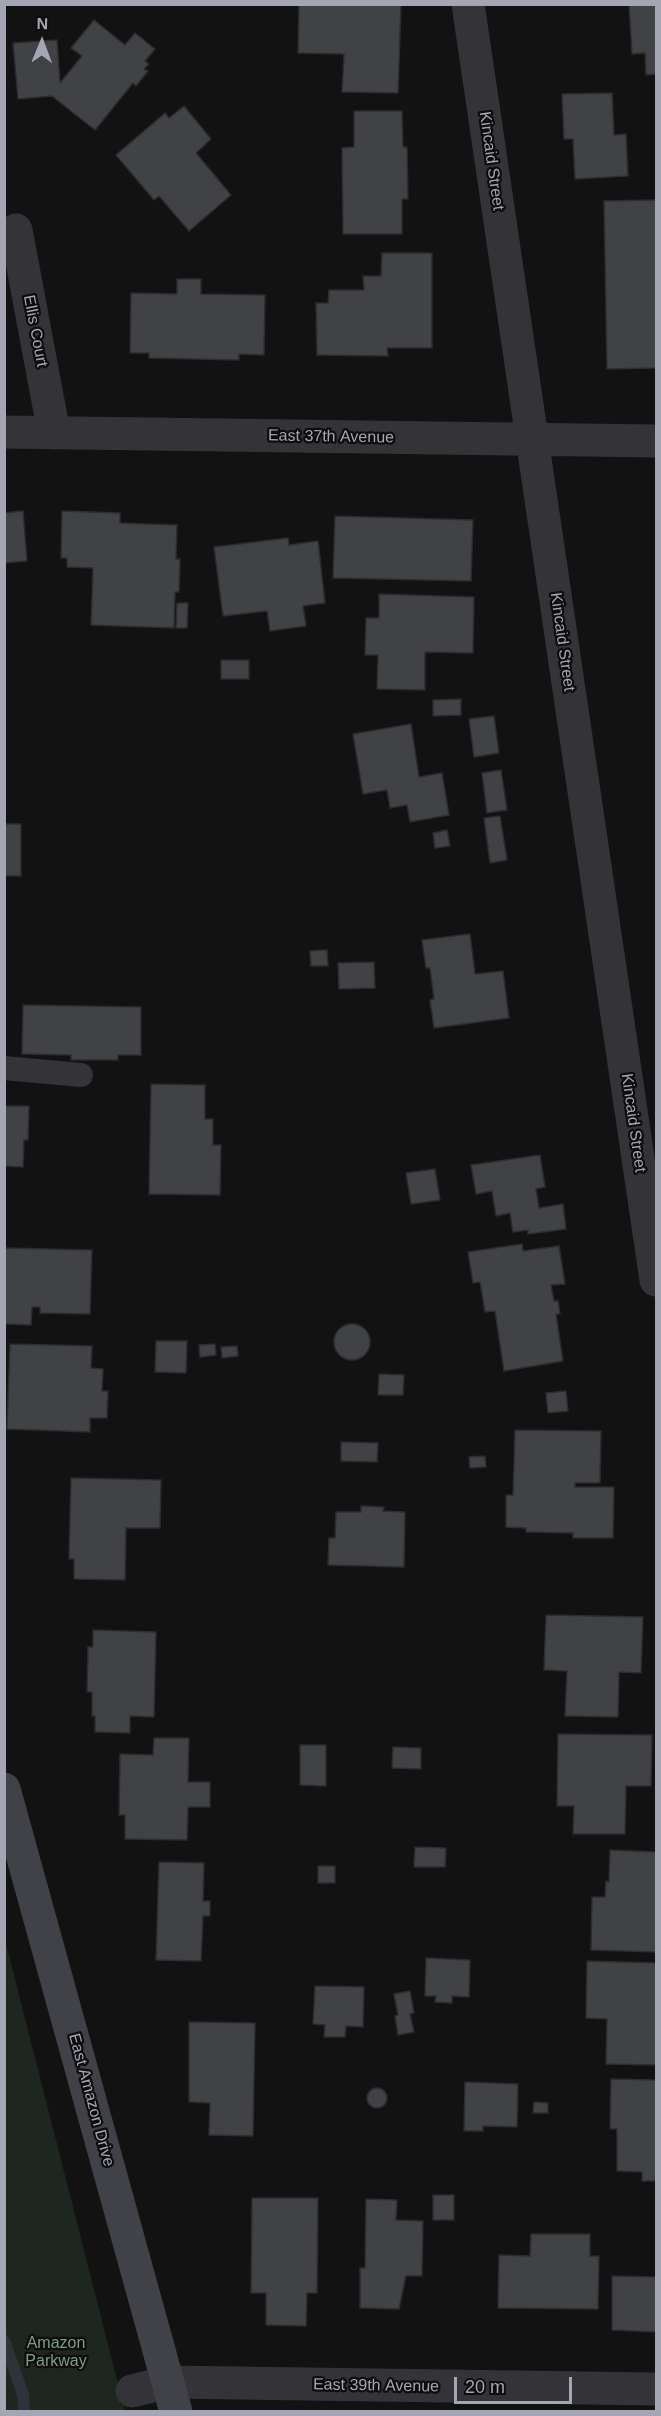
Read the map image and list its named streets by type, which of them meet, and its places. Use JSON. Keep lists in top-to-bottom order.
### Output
{
  "streets": {
    "street": [
      "Kincaid Street",
      "Ellis Court",
      "East 37th Avenue",
      "East Amazon Drive",
      "East 39th Avenue"
    ]
  },
  "crossings": [
    ["Kincaid Street", "East 37th Avenue"],
    ["Ellis Court", "East 37th Avenue"],
    ["East Amazon Drive", "East 39th Avenue"]
  ],
  "parks": ["Amazon Parkway"],
  "scale_bar": "20 m",
  "north": "top"
}
